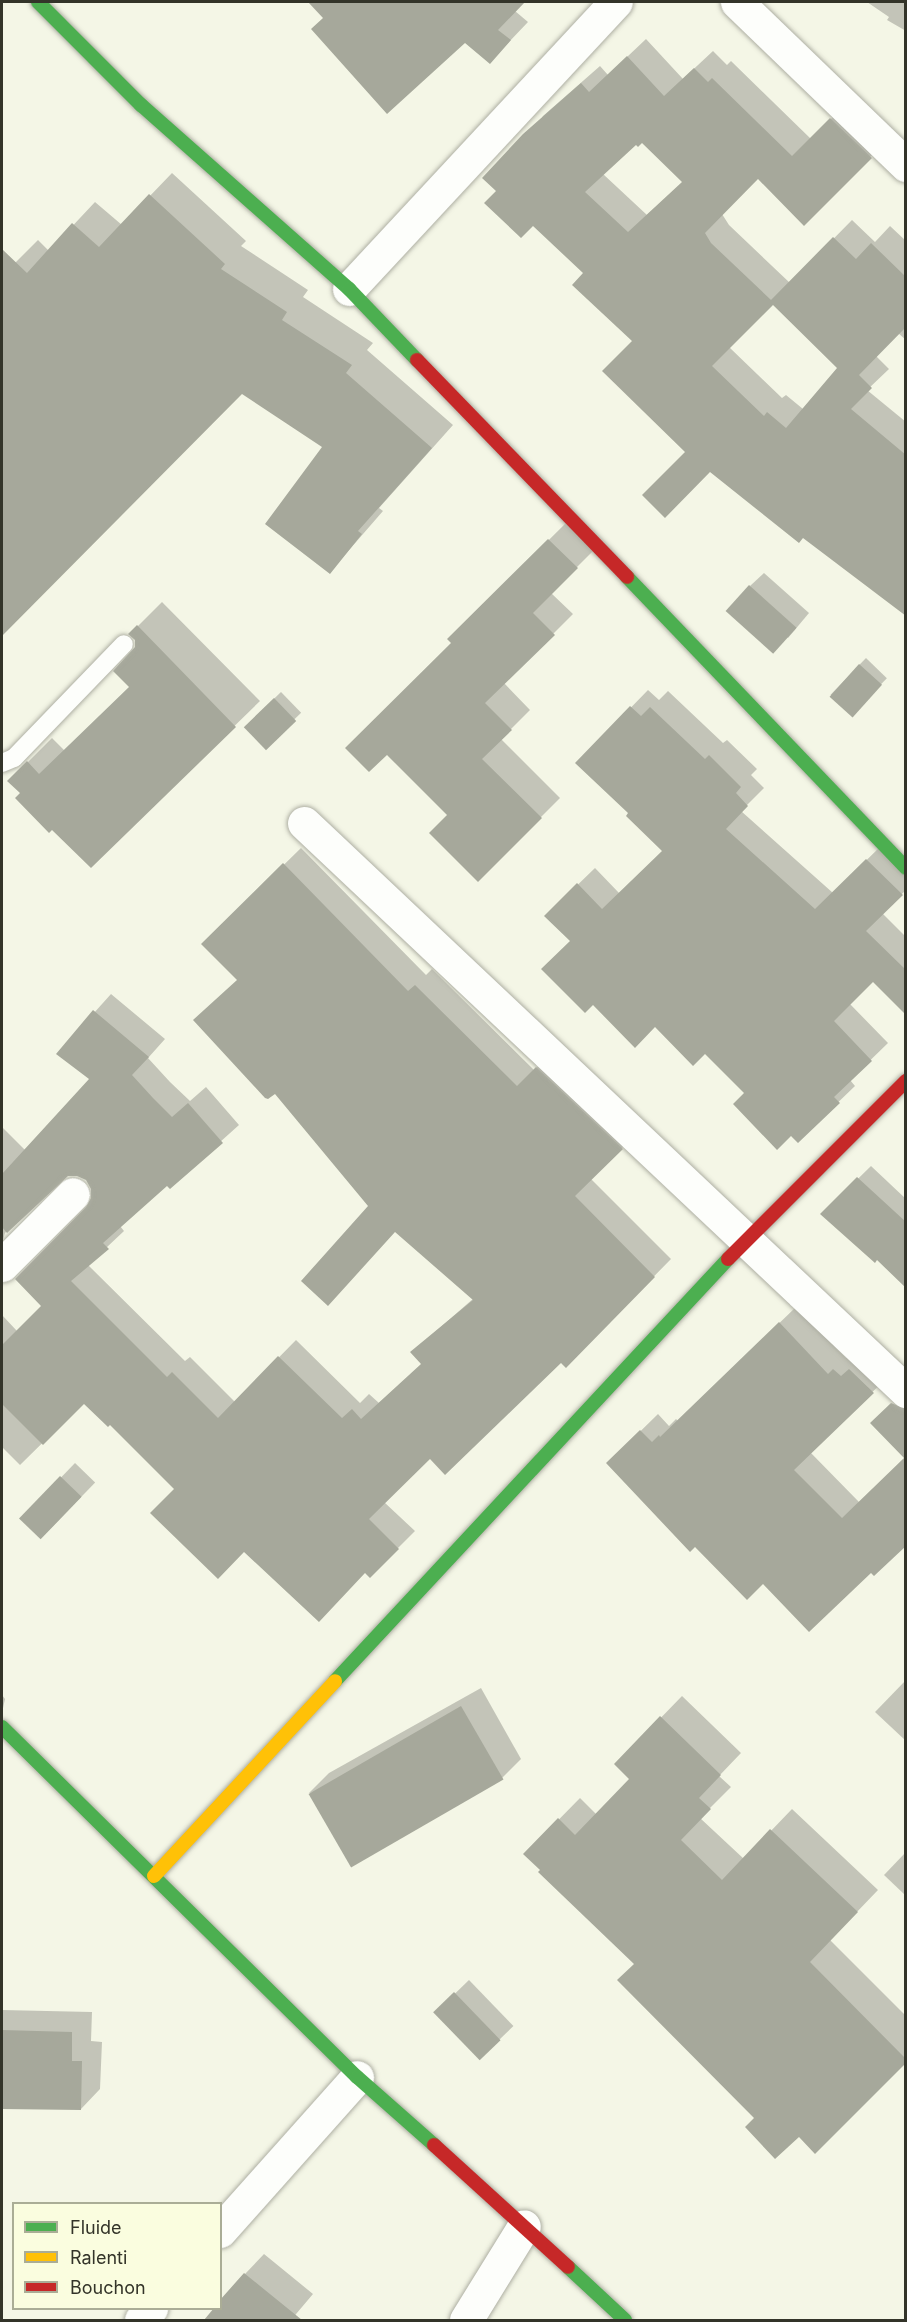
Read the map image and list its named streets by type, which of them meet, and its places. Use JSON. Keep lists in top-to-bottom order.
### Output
{
  "legend": ["Fluide", "Ralenti", "Bouchon"]
}
